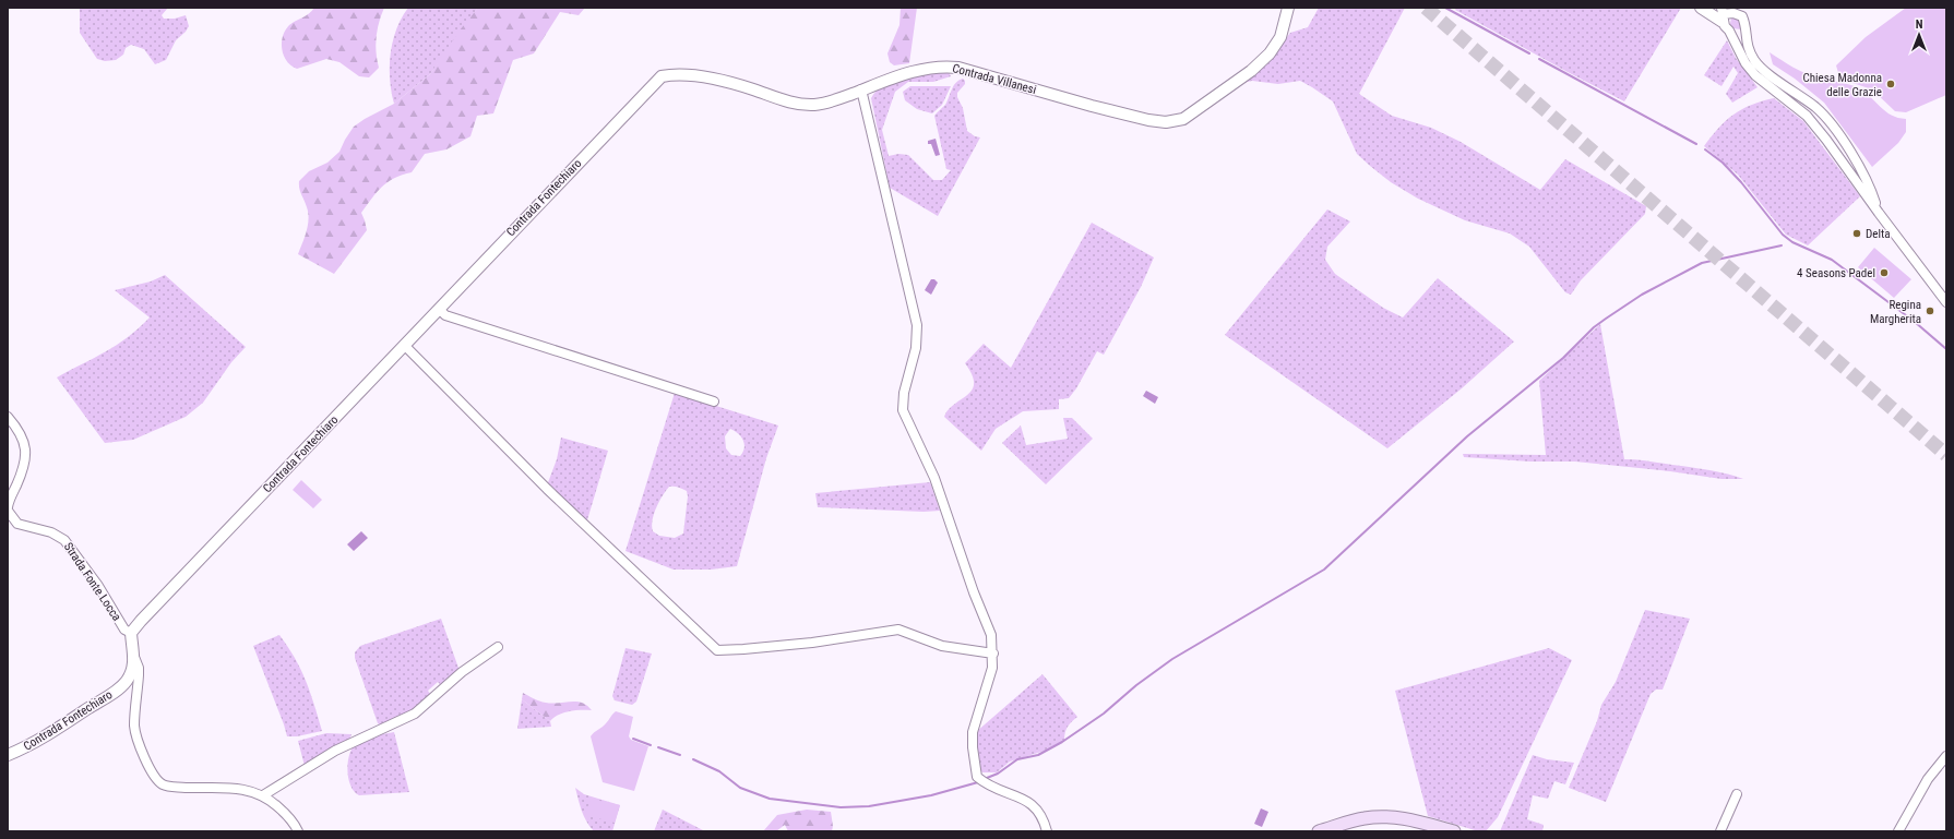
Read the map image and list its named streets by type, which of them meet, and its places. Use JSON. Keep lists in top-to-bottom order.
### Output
{
  "streets": {
    "street": ["Contrada Villanesi", "Contrada Fontechiaro", "Strada Fonte Locca"]
  },
  "crossings": [
    ["Contrada Villanesi", "Contrada Fontechiaro"],
    ["Contrada Fontechiaro", "Strada Fonte Locca"]
  ],
  "places": [
    "Chiesa Madonna delle Grazie",
    "Delta",
    "4 Seasons Padel",
    "Regina Margherita"
  ],
  "north": "top"
}
